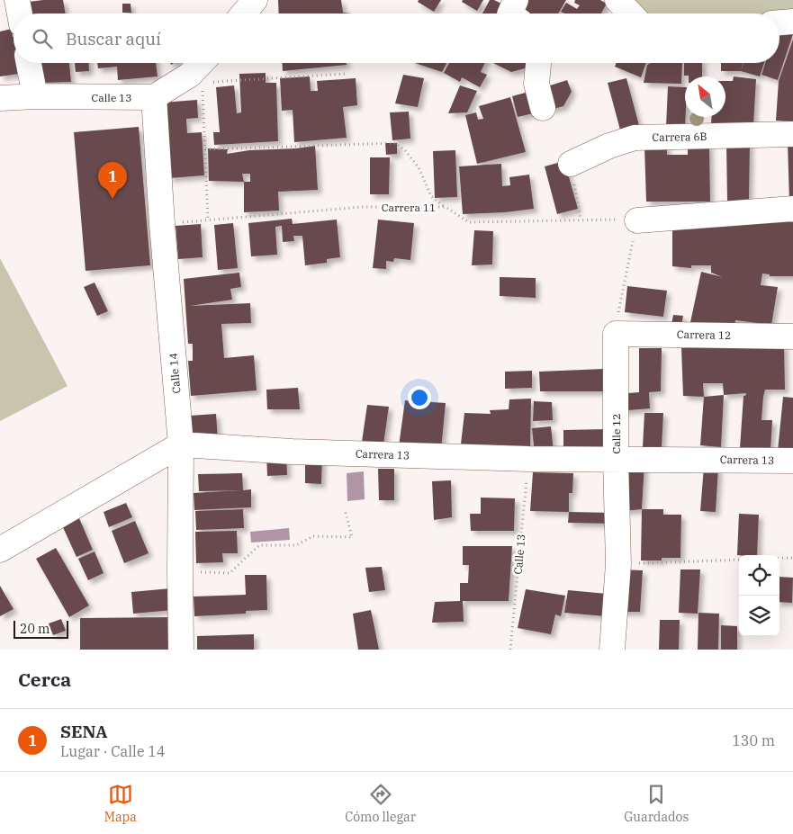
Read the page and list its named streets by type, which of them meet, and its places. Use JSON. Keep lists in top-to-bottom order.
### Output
{
  "streets": {
    "street": [
      "Calle 13",
      "Carrera 6B",
      "Carrera 12",
      "Calle 14",
      "Calle 12",
      "Carrera 13"
    ],
    "path": ["Carrera 11"]
  },
  "crossings": [
    ["Calle 13", "Calle 14"],
    ["Calle 13", "Carrera 13"],
    ["Carrera 12", "Calle 12"],
    ["Calle 14", "Carrera 13"],
    ["Calle 12", "Carrera 13"]
  ],
  "scale_bar": "20 m",
  "north": "top left",
  "page": {
    "search": "Buscar aquí",
    "pins": "1",
    "scale": "20 m",
    "heading": "Cerca",
    "list": [
      {
        "mark": "1",
        "name": "SENA",
        "note": "Lugar · Calle 14",
        "value": "130 m"
      }
    ],
    "nav": ["Mapa", "Cómo llegar", "Guardados"]
  }
}
